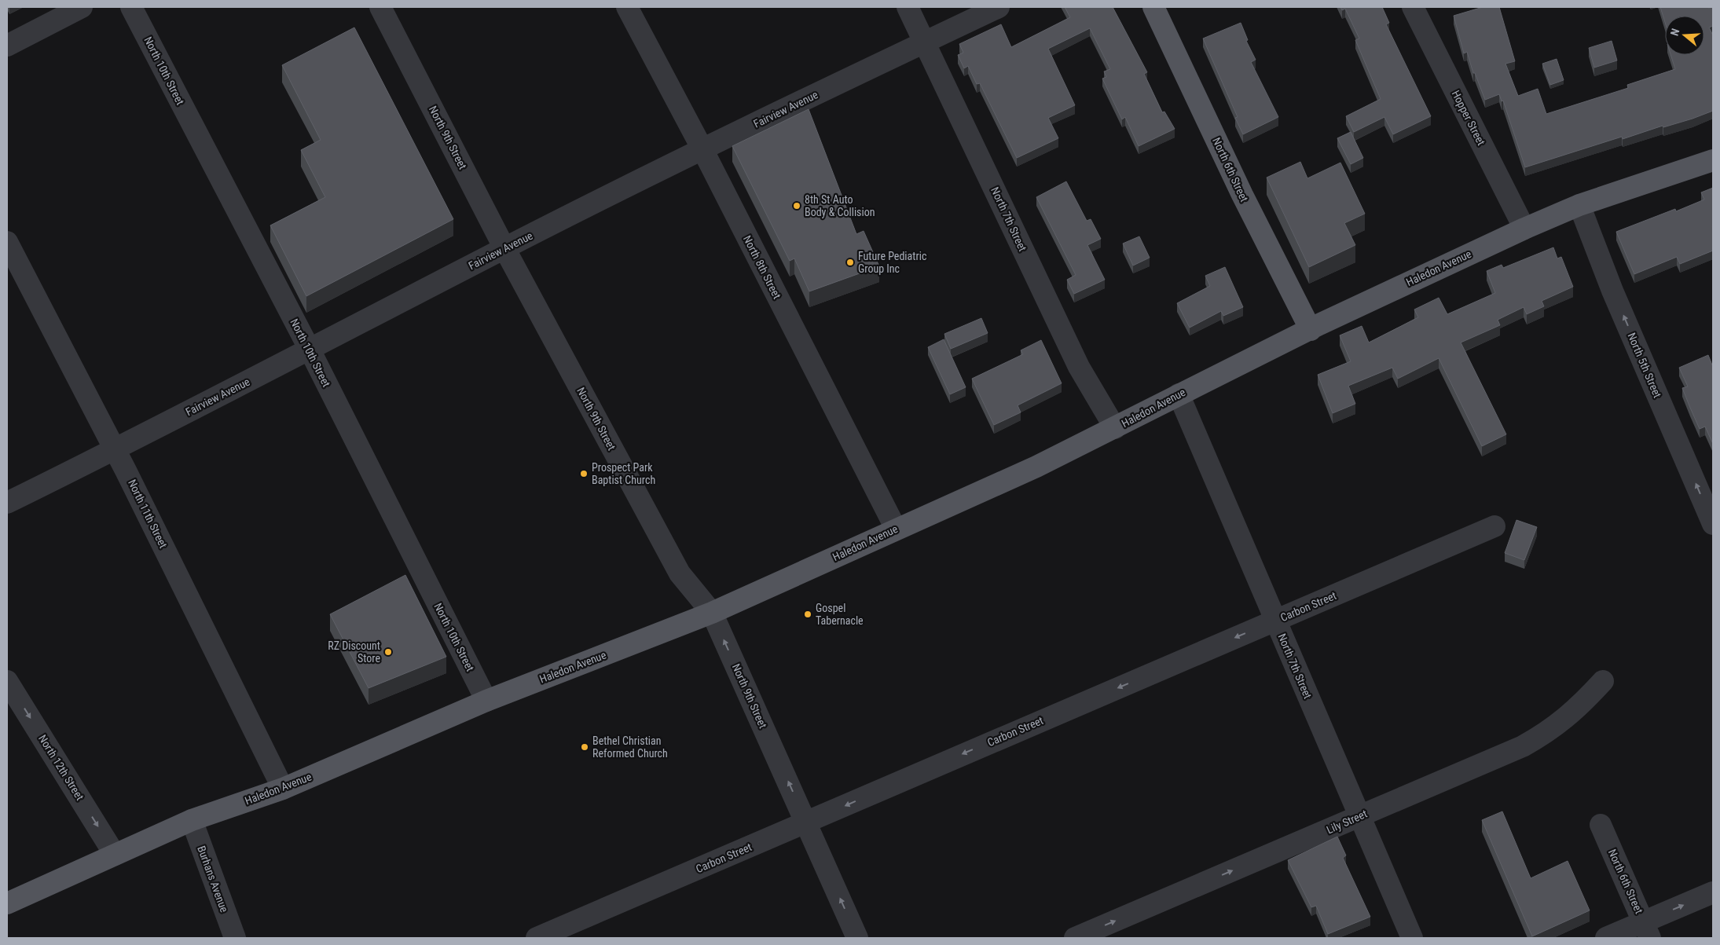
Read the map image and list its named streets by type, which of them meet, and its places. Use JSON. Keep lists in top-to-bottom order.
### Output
{
  "streets": {
    "main road": ["North 6th Street", "Haledon Avenue"],
    "street": [
      "North 10th Street",
      "Fairview Avenue",
      "Hopper Street",
      "North 9th Street",
      "North 7th Street",
      "North 8th Street",
      "North 5th Street",
      "North 11th Street",
      "Carbon Street",
      "North 12th Street",
      "Lily Street",
      "Burhans Avenue"
    ]
  },
  "crossings": [
    ["North 10th Street", "Fairview Avenue"],
    ["North 10th Street", "Haledon Avenue"],
    ["Fairview Avenue", "North 9th Street"],
    ["Fairview Avenue", "North 7th Street"],
    ["Fairview Avenue", "North 8th Street"],
    ["Fairview Avenue", "North 11th Street"],
    ["Hopper Street", "Haledon Avenue"],
    ["North 9th Street", "Haledon Avenue"],
    ["North 9th Street", "Carbon Street"],
    ["North 6th Street", "Haledon Avenue"],
    ["North 7th Street", "Haledon Avenue"],
    ["North 7th Street", "Carbon Street"],
    ["North 7th Street", "Lily Street"],
    ["North 8th Street", "Haledon Avenue"],
    ["Haledon Avenue", "North 5th Street"],
    ["Haledon Avenue", "North 11th Street"],
    ["Haledon Avenue", "North 12th Street"],
    ["Haledon Avenue", "Burhans Avenue"]
  ],
  "one_way": [
    "North 5th Street",
    "Carbon Street",
    "North 12th Street",
    "Lily Street"
  ],
  "places": [
    "8th St Auto Body & Collision",
    "Future Pediatric Group Inc",
    "Prospect Park Baptist Church",
    "Gospel Tabernacle",
    "RZ Discount Store",
    "Bethel Christian Reformed Church"
  ],
  "north": "left"
}
